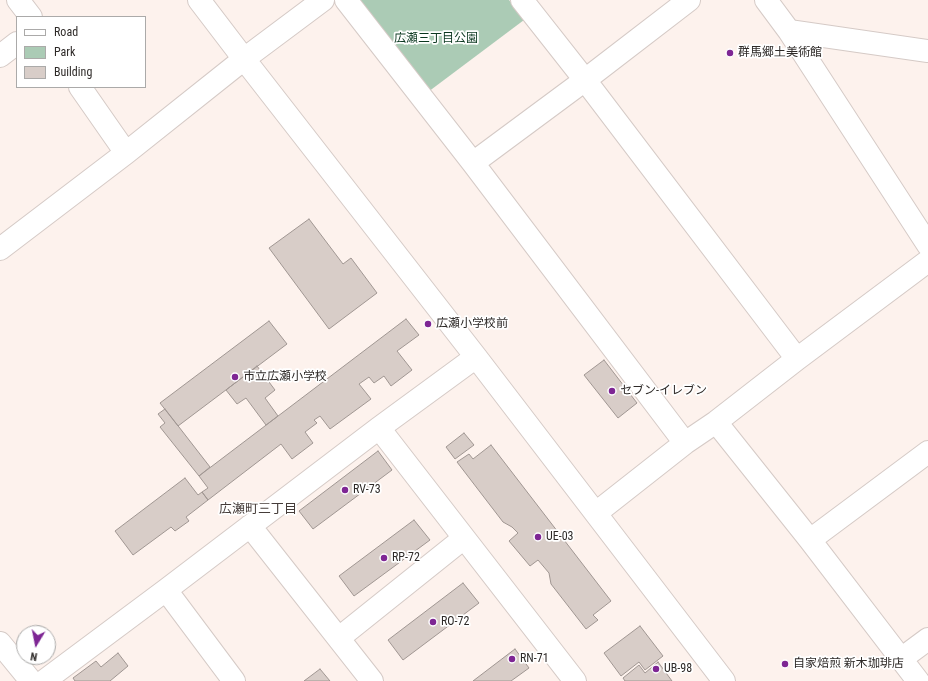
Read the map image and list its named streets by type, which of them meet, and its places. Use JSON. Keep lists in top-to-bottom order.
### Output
{
  "districts": ["広瀬町三丁目"],
  "parks": ["広瀬三丁目公園"],
  "places": [
    "群馬郷土美術館",
    "広瀬小学校前",
    "市立広瀬小学校",
    "セブン-イレブン",
    "RV-73",
    "UE-03",
    "RP-72",
    "RO-72",
    "RN-71",
    "自家焙煎 新木珈琲店",
    "UB-98"
  ],
  "legend": ["Road", "Park", "Building"],
  "north": "bottom"
}
